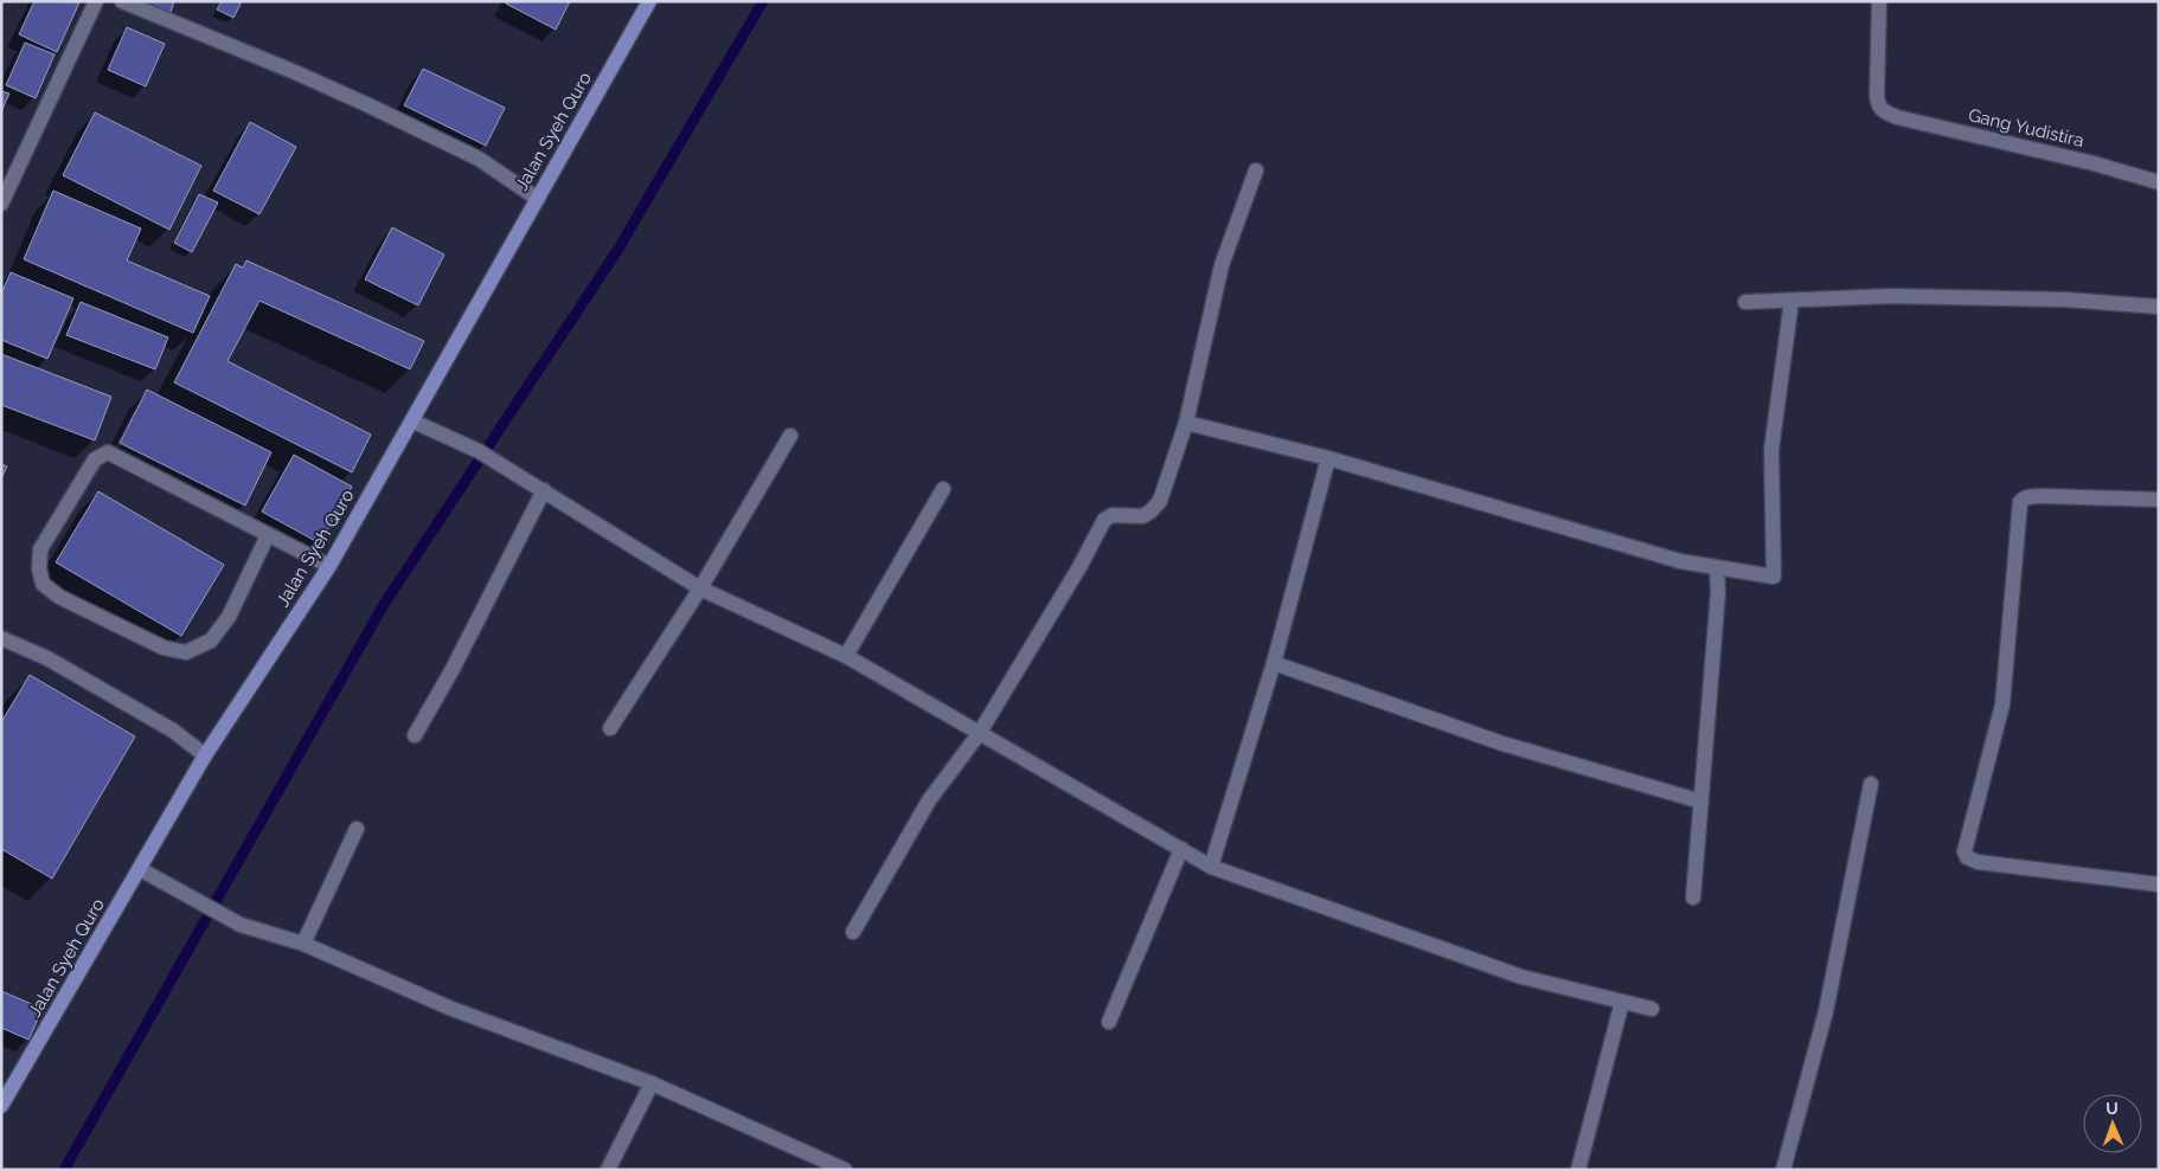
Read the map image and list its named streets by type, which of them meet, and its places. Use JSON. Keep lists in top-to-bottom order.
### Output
{
  "streets": {
    "main road": ["Jalan Syeh Quro"],
    "street": ["Gang Yudistira"]
  },
  "north": "top"
}
